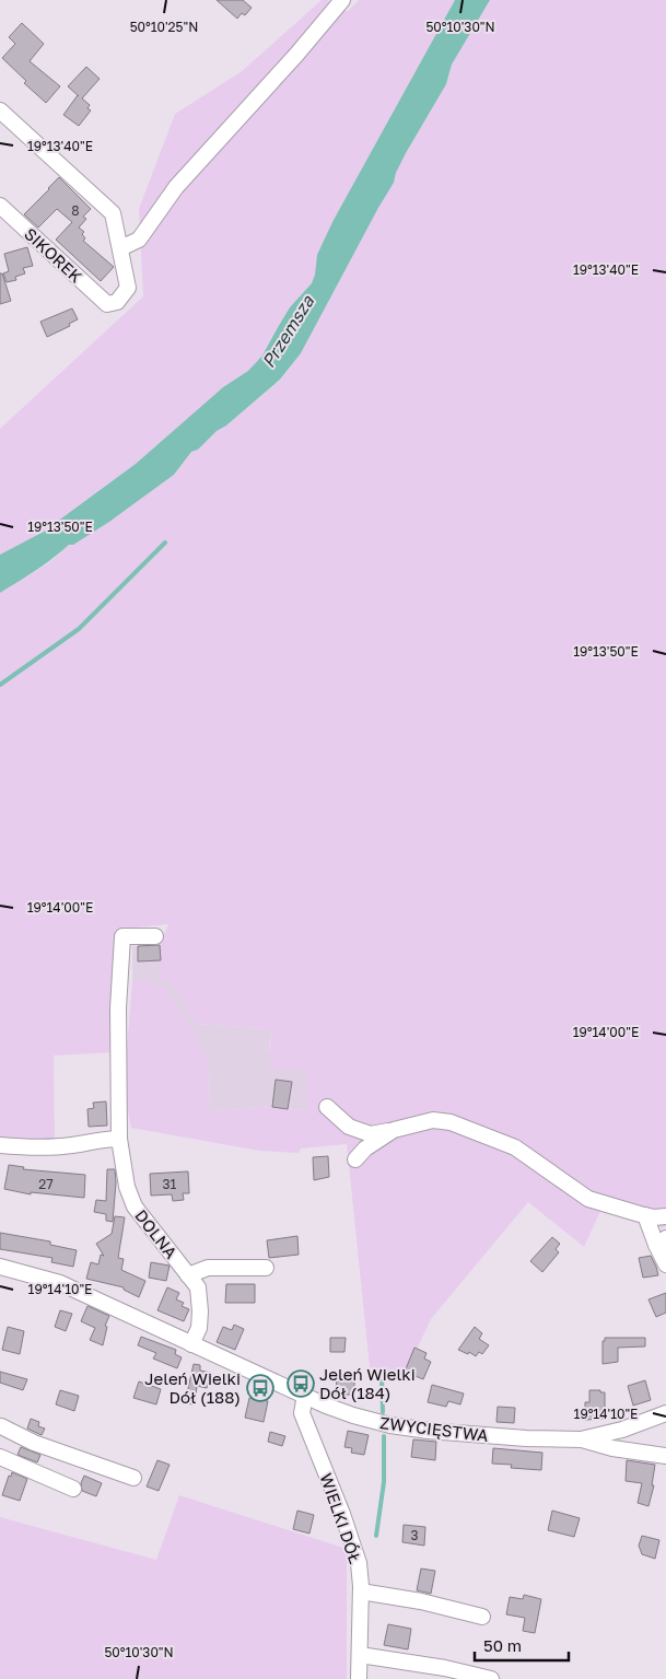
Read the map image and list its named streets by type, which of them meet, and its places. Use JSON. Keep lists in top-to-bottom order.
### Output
{
  "streets": {
    "street": [
      "SIKOREK",
      "DOLNA",
      "ZWYCIĘSTWA",
      "WIELKI DÓŁ"
    ]
  },
  "crossings": [
    ["DOLNA", "ZWYCIĘSTWA"],
    ["ZWYCIĘSTWA", "WIELKI DÓŁ"]
  ],
  "water": ["Przemsza"],
  "places": {
    "bus stop": ["Jeleń Wielki Dół (184)", "Jeleń Wielki Dół (188)"]
  },
  "house_numbers": [
    "8",
    "27",
    "31",
    "3"
  ],
  "scale_bar": "50 m",
  "coordinates": [
    "50°10'25\"N",
    "50°10'30\"N",
    "19°13'40\"E",
    "19°13'50\"E",
    "19°14'00\"E",
    "19°14'10\"E"
  ]
}
